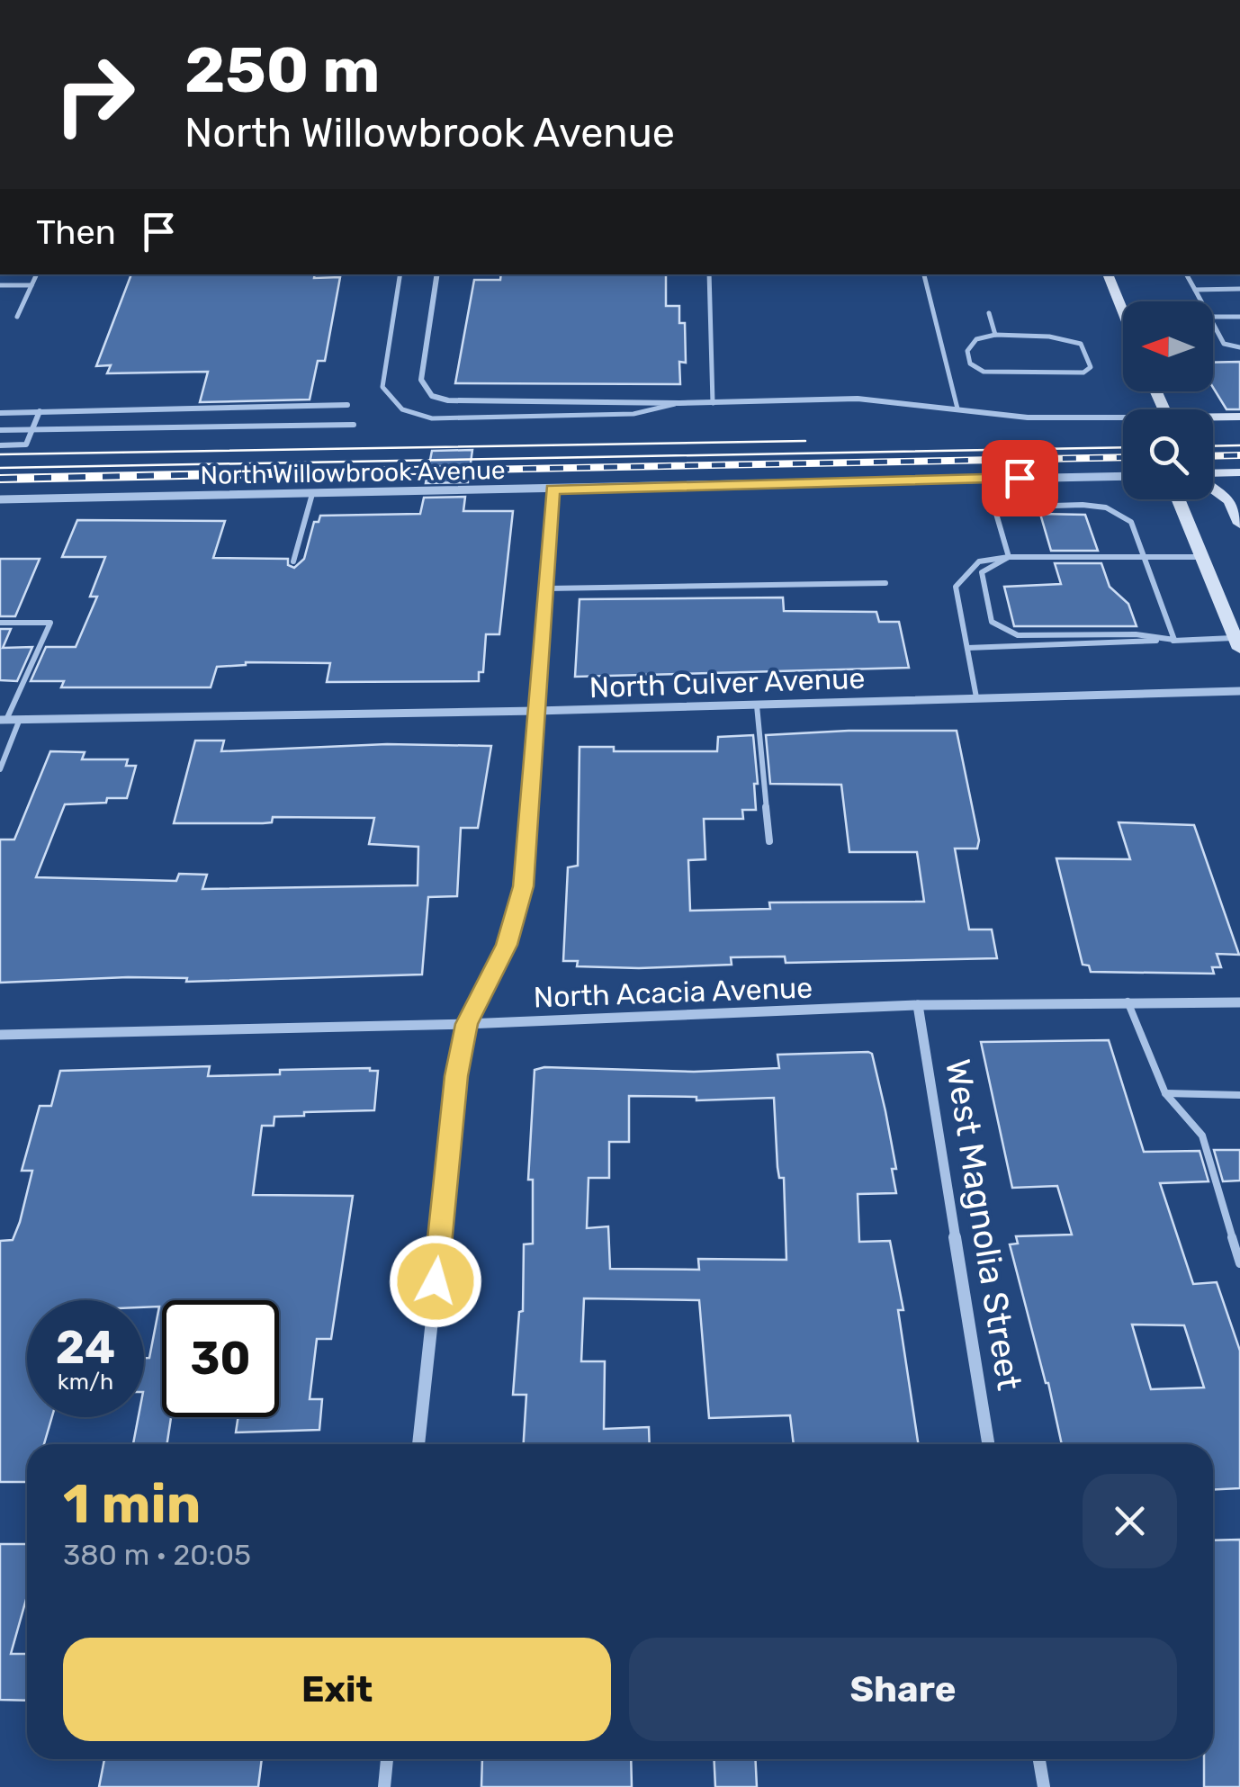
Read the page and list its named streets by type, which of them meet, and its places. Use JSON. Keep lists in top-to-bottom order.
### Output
{
  "streets": {
    "street": [
      "North Willowbrook Avenue",
      "North Culver Avenue",
      "North Acacia Avenue",
      "West Magnolia Street"
    ]
  },
  "crossings": [
    ["North Acacia Avenue", "West Magnolia Street"]
  ],
  "north": "left",
  "page": {
    "turn": ["250 m", "North Willowbrook Avenue"],
    "then": "Then",
    "speed": "24 km/h",
    "limit": "30",
    "heading": ["1 min", "380 m · 20:05"],
    "buttons": ["Exit", "Share"]
  }
}
